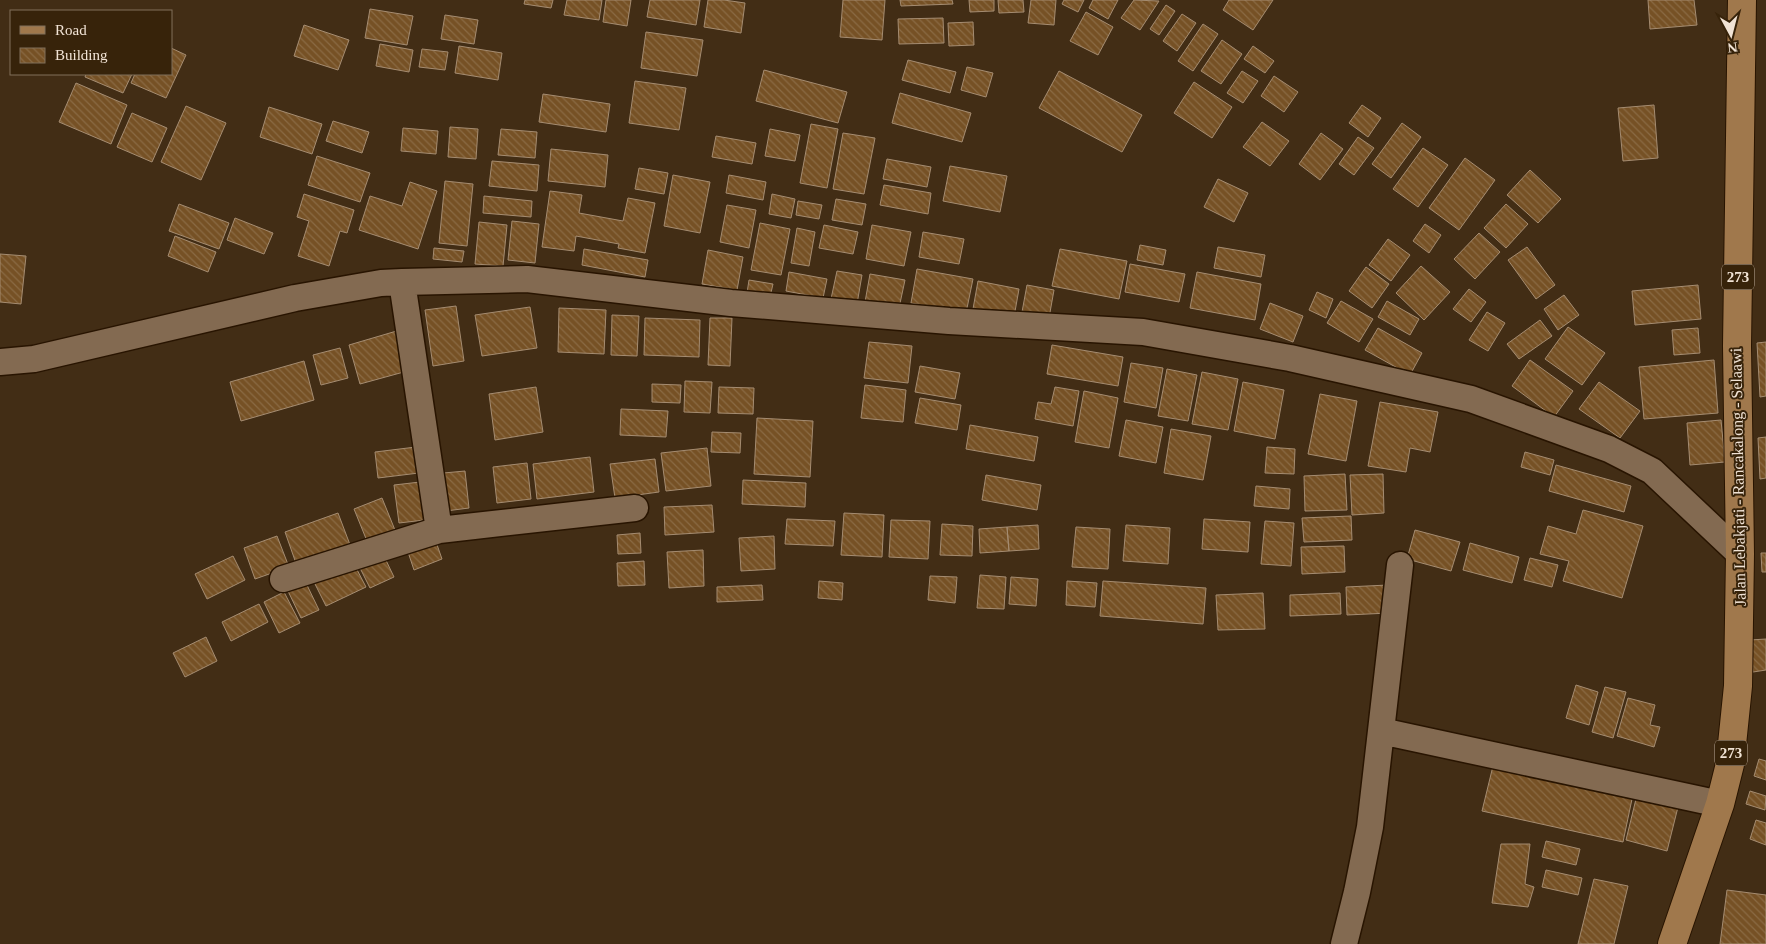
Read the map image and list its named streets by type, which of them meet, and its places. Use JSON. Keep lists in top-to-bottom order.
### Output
{
  "streets": {
    "main road": ["273", "Jalan Lebakjati - Rancakalong - Selaawi"]
  },
  "legend": ["Road", "Building"],
  "north": "bottom"
}
